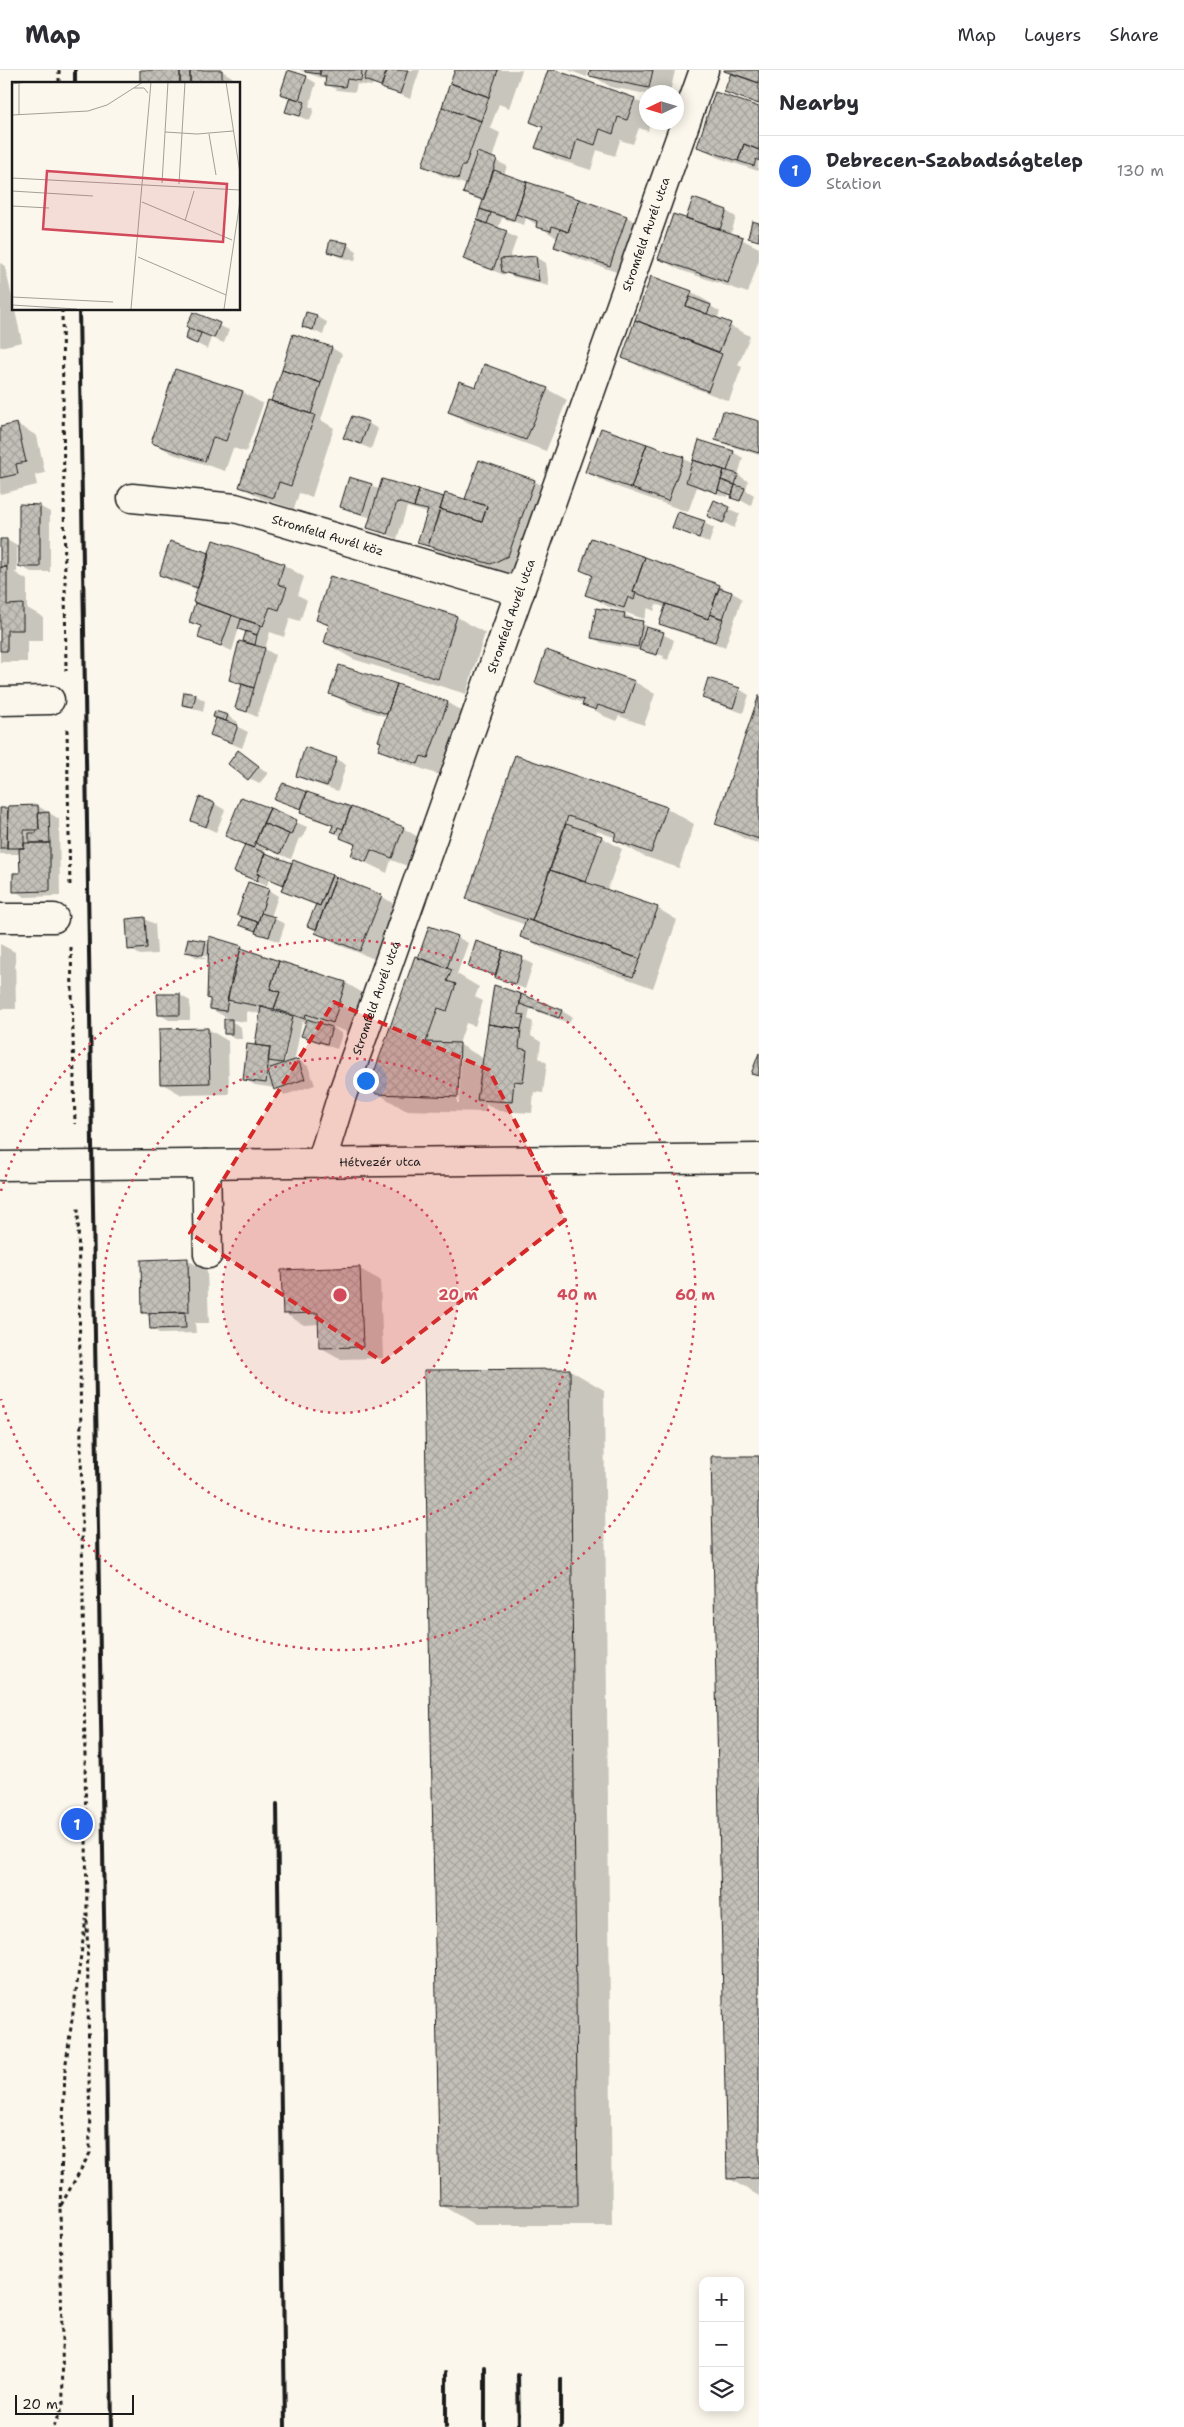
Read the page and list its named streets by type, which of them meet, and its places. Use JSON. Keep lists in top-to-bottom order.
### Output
{
  "streets": {
    "street": ["Stromfeld Aurél utca", "Stromfeld Aurél köz", "Hétvezér utca"]
  },
  "crossings": [
    ["Stromfeld Aurél utca", "Stromfeld Aurél köz"],
    ["Stromfeld Aurél utca", "Hétvezér utca"]
  ],
  "scale_bar": "20 m",
  "north": "left",
  "page": {
    "header": "Map",
    "nav": ["Map", "Layers", "Share"],
    "heading": "Nearby",
    "list": [
      {
        "mark": "1",
        "name": "Debrecen-Szabadságtelep",
        "note": "Station",
        "value": "130 m"
      }
    ],
    "pins": "1",
    "map_buttons": ["+", "−"],
    "scale": "20 m"
  },
  "rings": ["20 m", "40 m", "60 m"]
}
